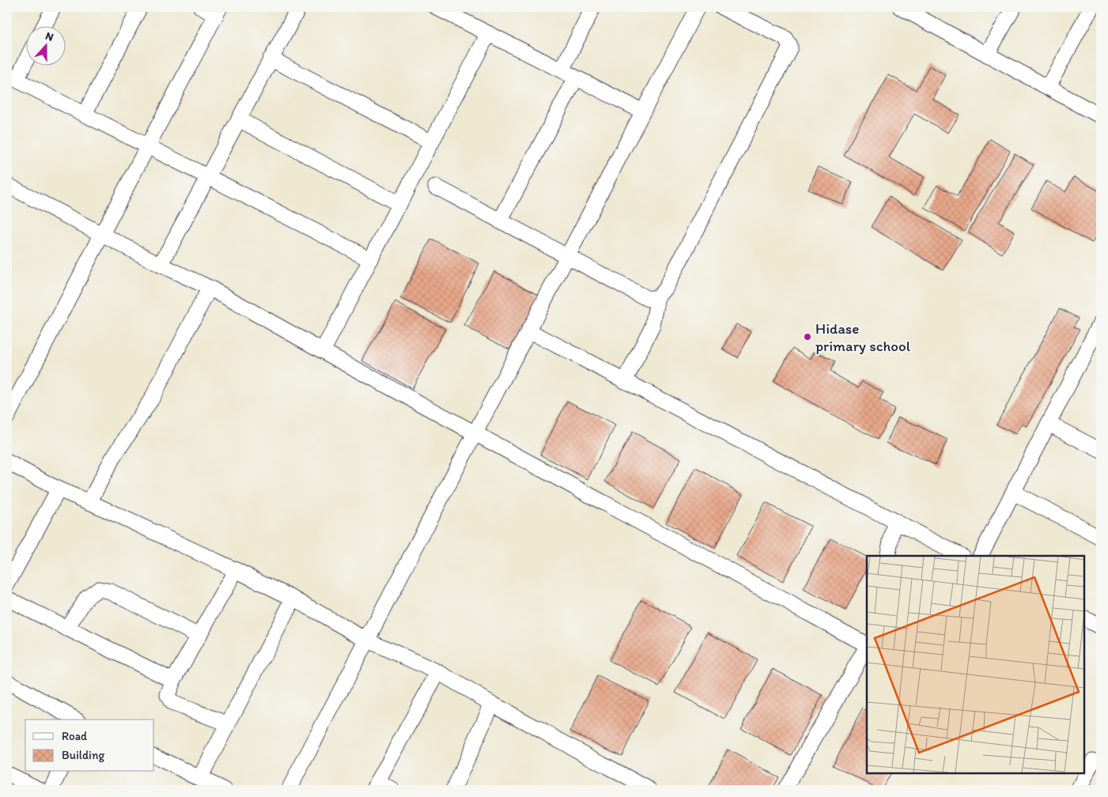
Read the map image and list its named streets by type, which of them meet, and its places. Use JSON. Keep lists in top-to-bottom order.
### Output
{
  "places": ["Hidase primary school"],
  "legend": ["Road", "Building"],
  "north": "top"
}
